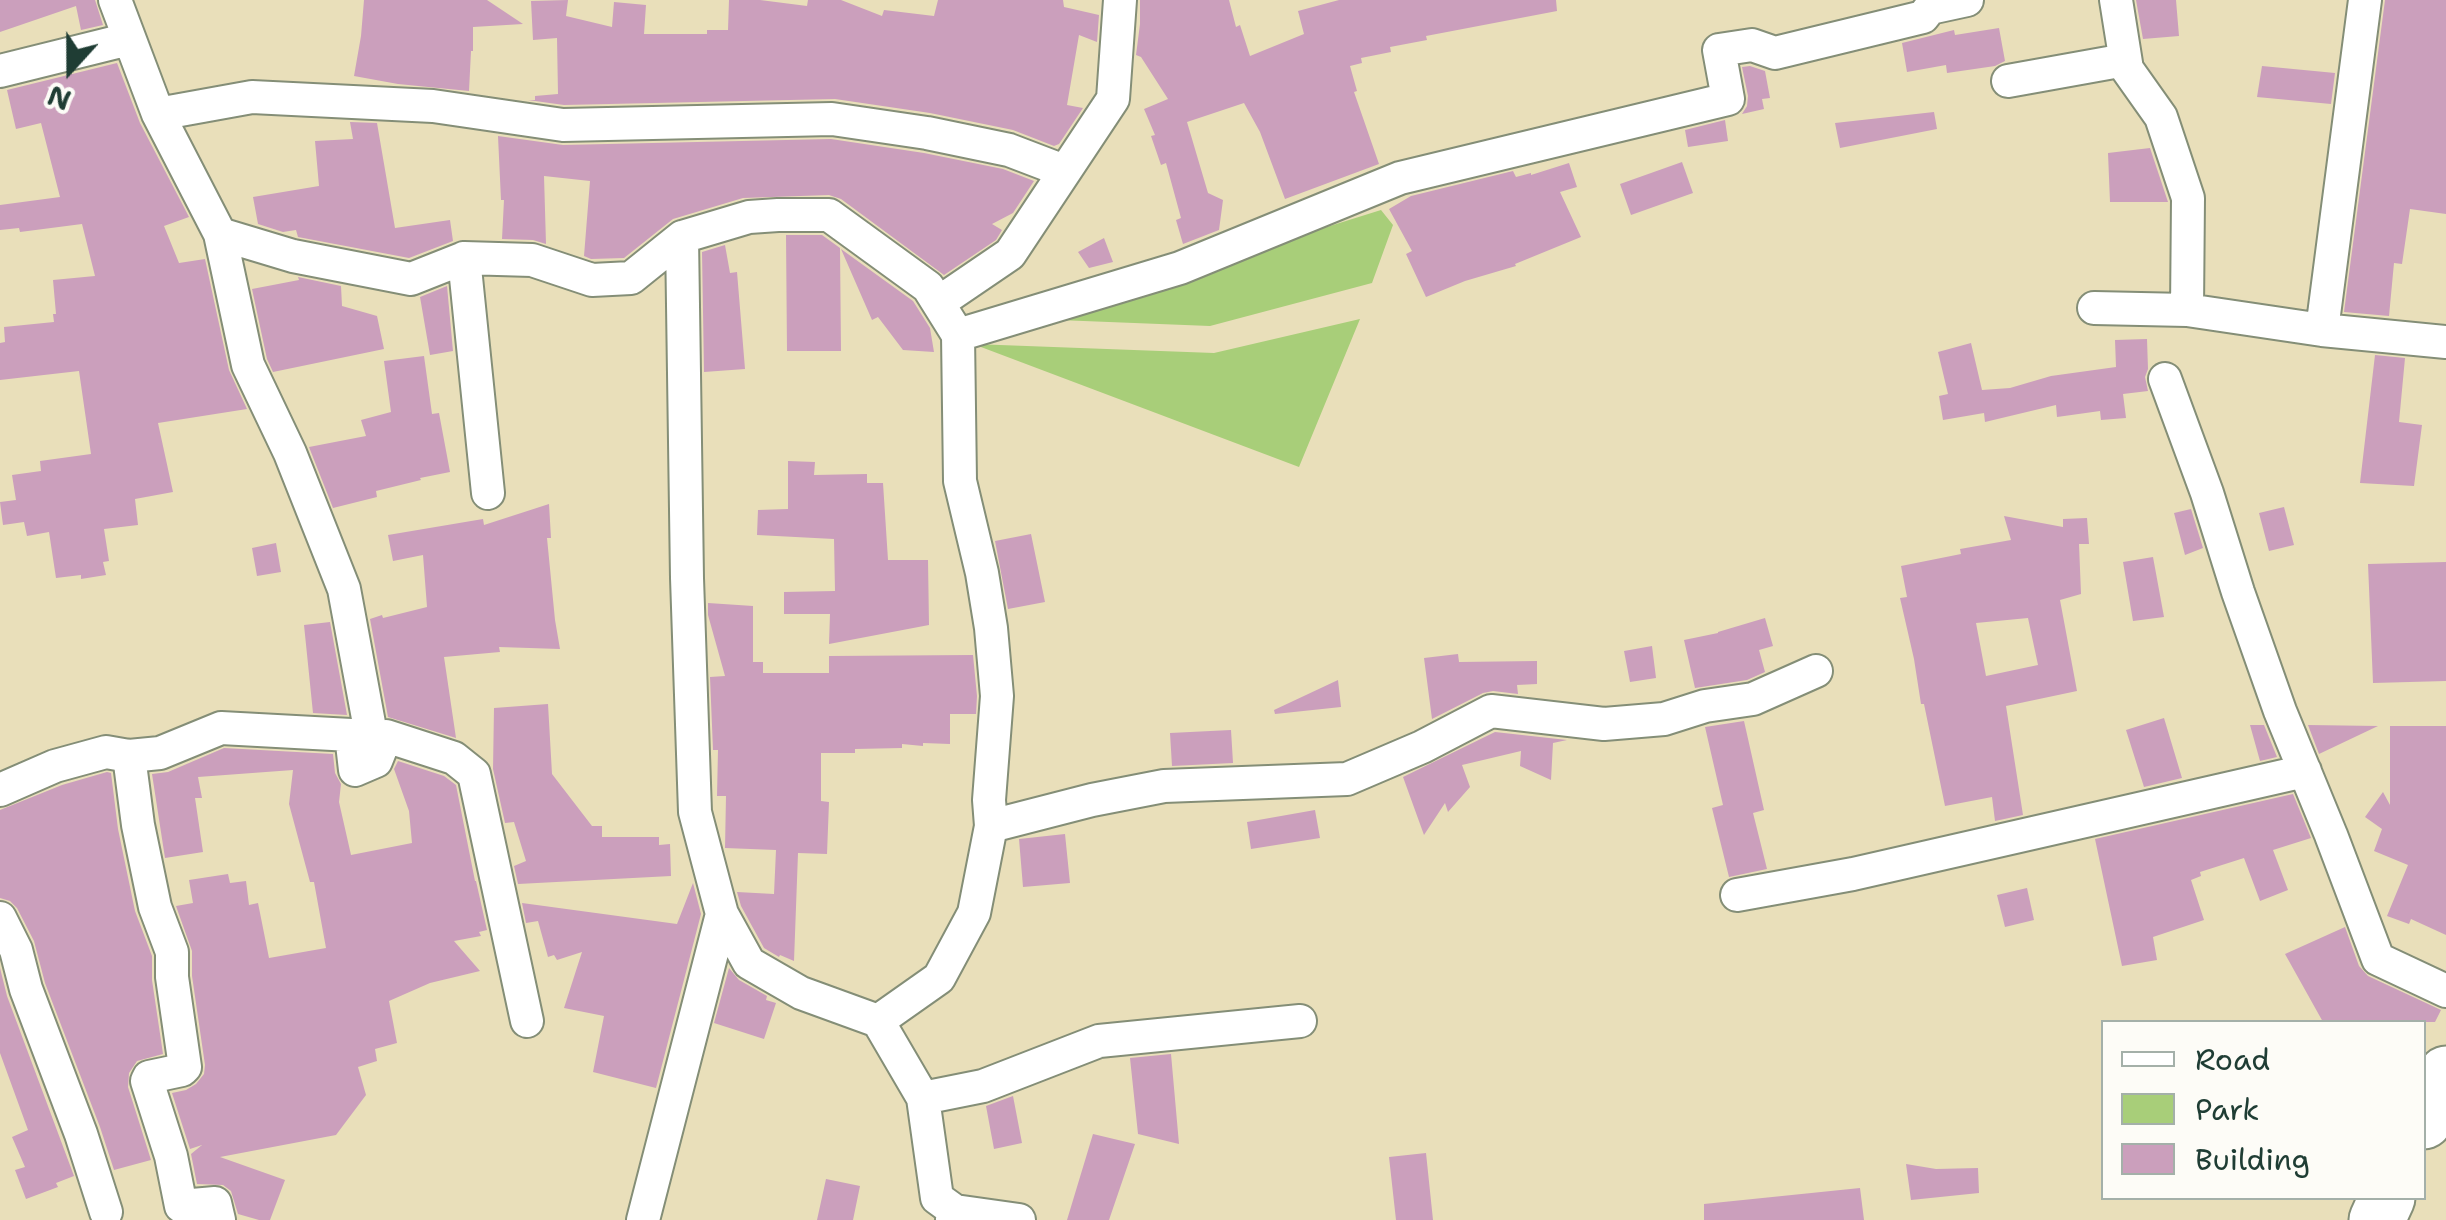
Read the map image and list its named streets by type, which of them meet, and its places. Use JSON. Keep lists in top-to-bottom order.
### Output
{
  "legend": ["Road", "Park", "Building"],
  "north": "bottom"
}
